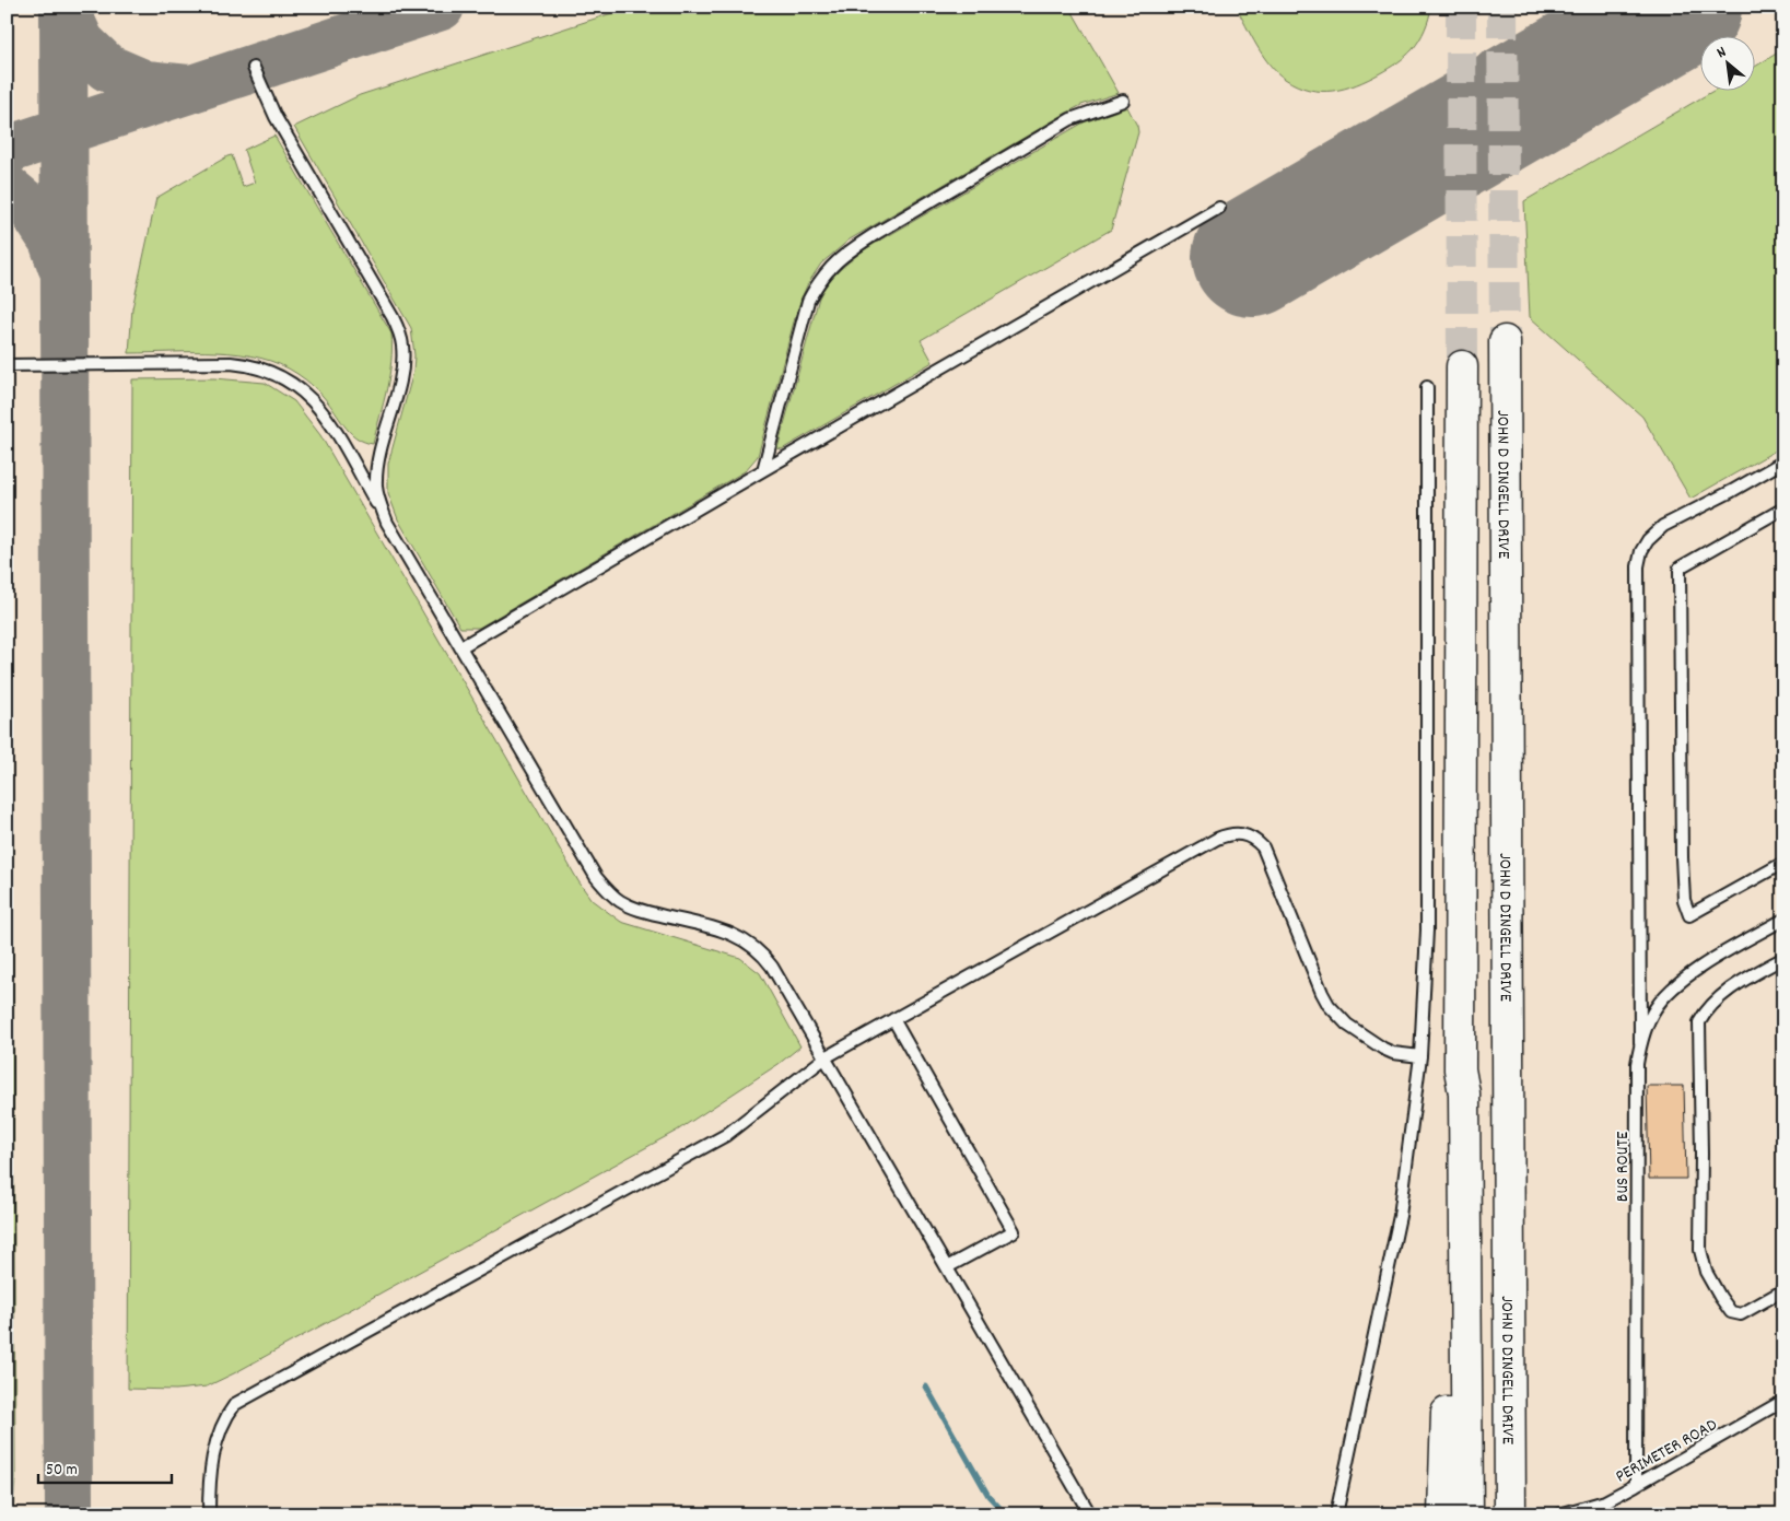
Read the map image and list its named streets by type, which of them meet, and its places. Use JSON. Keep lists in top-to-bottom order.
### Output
{
  "streets": {
    "highway": ["JOHN D DINGELL DRIVE"],
    "lane": ["BUS ROUTE", "PERIMETER ROAD"]
  },
  "crossings": [
    ["BUS ROUTE", "PERIMETER ROAD"]
  ],
  "scale_bar": "50 m",
  "north": "top left"
}
